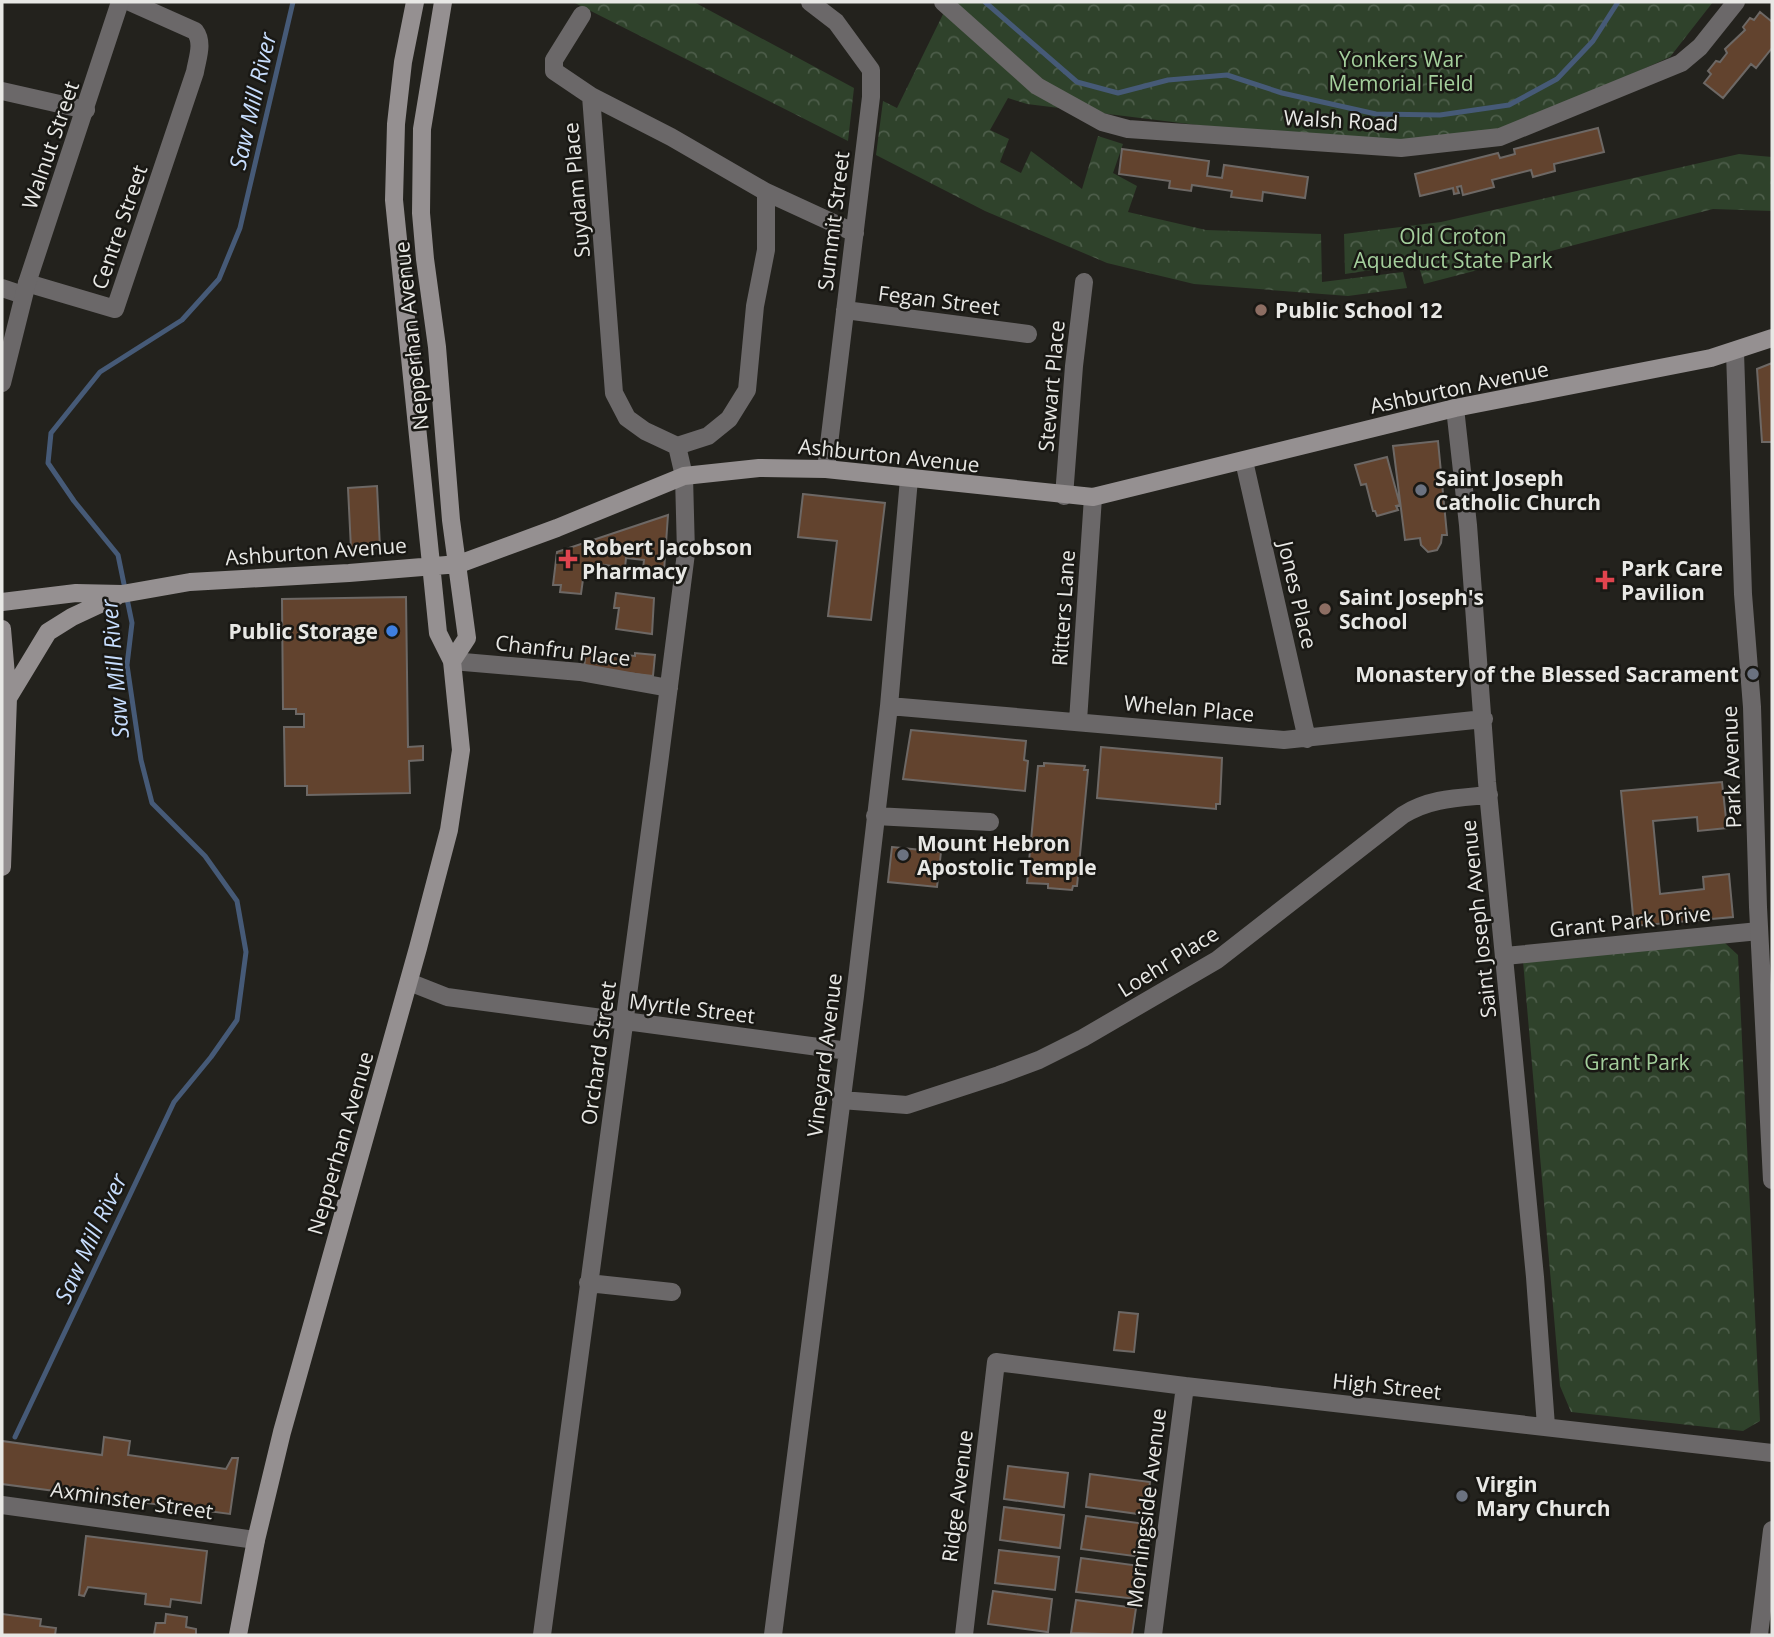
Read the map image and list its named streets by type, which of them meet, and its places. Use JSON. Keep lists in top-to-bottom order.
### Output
{
  "streets": {
    "main road": ["Nepperhan Avenue", "Ashburton Avenue"],
    "street": [
      "Walsh Road",
      "Walnut Street",
      "Suydam Place",
      "Summit Street",
      "Centre Street",
      "Fegan Street",
      "Stewart Place",
      "Jones Place",
      "Ritters Lane",
      "Chanfru Place",
      "Whelan Place",
      "Park Avenue",
      "Saint Joseph Avenue",
      "Grant Park Drive",
      "Loehr Place",
      "Myrtle Street",
      "Orchard Street",
      "Vineyard Avenue",
      "High Street",
      "Ridge Avenue",
      "Axminster Street",
      "Morningside Avenue"
    ]
  },
  "crossings": [
    ["Walnut Street", "Centre Street"],
    ["Suydam Place", "Summit Street"],
    ["Suydam Place", "Orchard Street"],
    ["Summit Street", "Fegan Street"],
    ["Summit Street", "Ashburton Avenue"],
    ["Nepperhan Avenue", "Ashburton Avenue"],
    ["Nepperhan Avenue", "Chanfru Place"],
    ["Nepperhan Avenue", "Myrtle Street"],
    ["Nepperhan Avenue", "Axminster Street"],
    ["Stewart Place", "Ashburton Avenue"],
    ["Ashburton Avenue", "Jones Place"],
    ["Ashburton Avenue", "Ritters Lane"],
    ["Ashburton Avenue", "Park Avenue"],
    ["Ashburton Avenue", "Saint Joseph Avenue"],
    ["Ashburton Avenue", "Orchard Street"],
    ["Ashburton Avenue", "Vineyard Avenue"],
    ["Jones Place", "Whelan Place"],
    ["Ritters Lane", "Whelan Place"],
    ["Chanfru Place", "Orchard Street"],
    ["Whelan Place", "Saint Joseph Avenue"],
    ["Whelan Place", "Vineyard Avenue"],
    ["Park Avenue", "Grant Park Drive"],
    ["Saint Joseph Avenue", "Grant Park Drive"],
    ["Saint Joseph Avenue", "Loehr Place"],
    ["Saint Joseph Avenue", "High Street"],
    ["Loehr Place", "Vineyard Avenue"],
    ["Myrtle Street", "Orchard Street"],
    ["Myrtle Street", "Vineyard Avenue"],
    ["High Street", "Ridge Avenue"],
    ["High Street", "Morningside Avenue"]
  ],
  "water": ["Saw Mill River"],
  "parks": ["Yonkers War Memorial Field", "Old Croton Aqueduct State Park", "Grant Park"],
  "places": {
    "other": [
      "Public School 12",
      "Saint Joseph Catholic Church",
      "Saint Joseph's School",
      "Public Storage",
      "Monastery of the Blessed Sacrament",
      "Mount Hebron Apostolic Temple",
      "Virgin Mary Church"
    ],
    "health": ["Robert Jacobson Pharmacy", "Park Care Pavilion"]
  }
}
